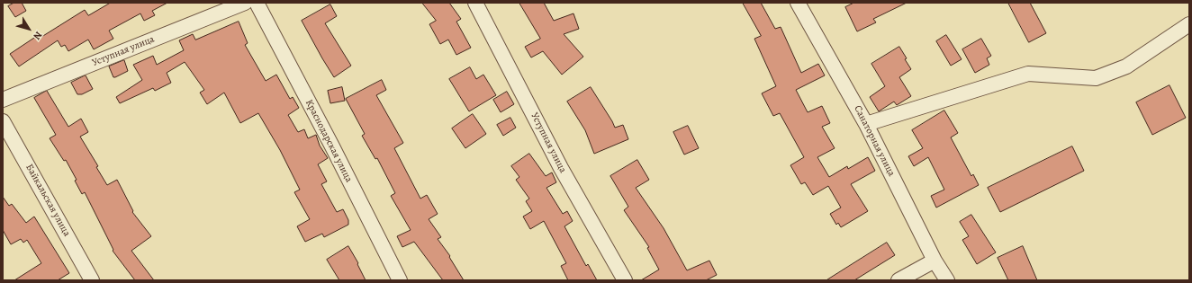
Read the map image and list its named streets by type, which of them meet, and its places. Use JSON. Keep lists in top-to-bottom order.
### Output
{
  "streets": {
    "street": [
      "Уступная улица",
      "Краснодарская улица",
      "Санаторная улица",
      "Байкальская улица"
    ]
  },
  "north": "bottom right"
}
